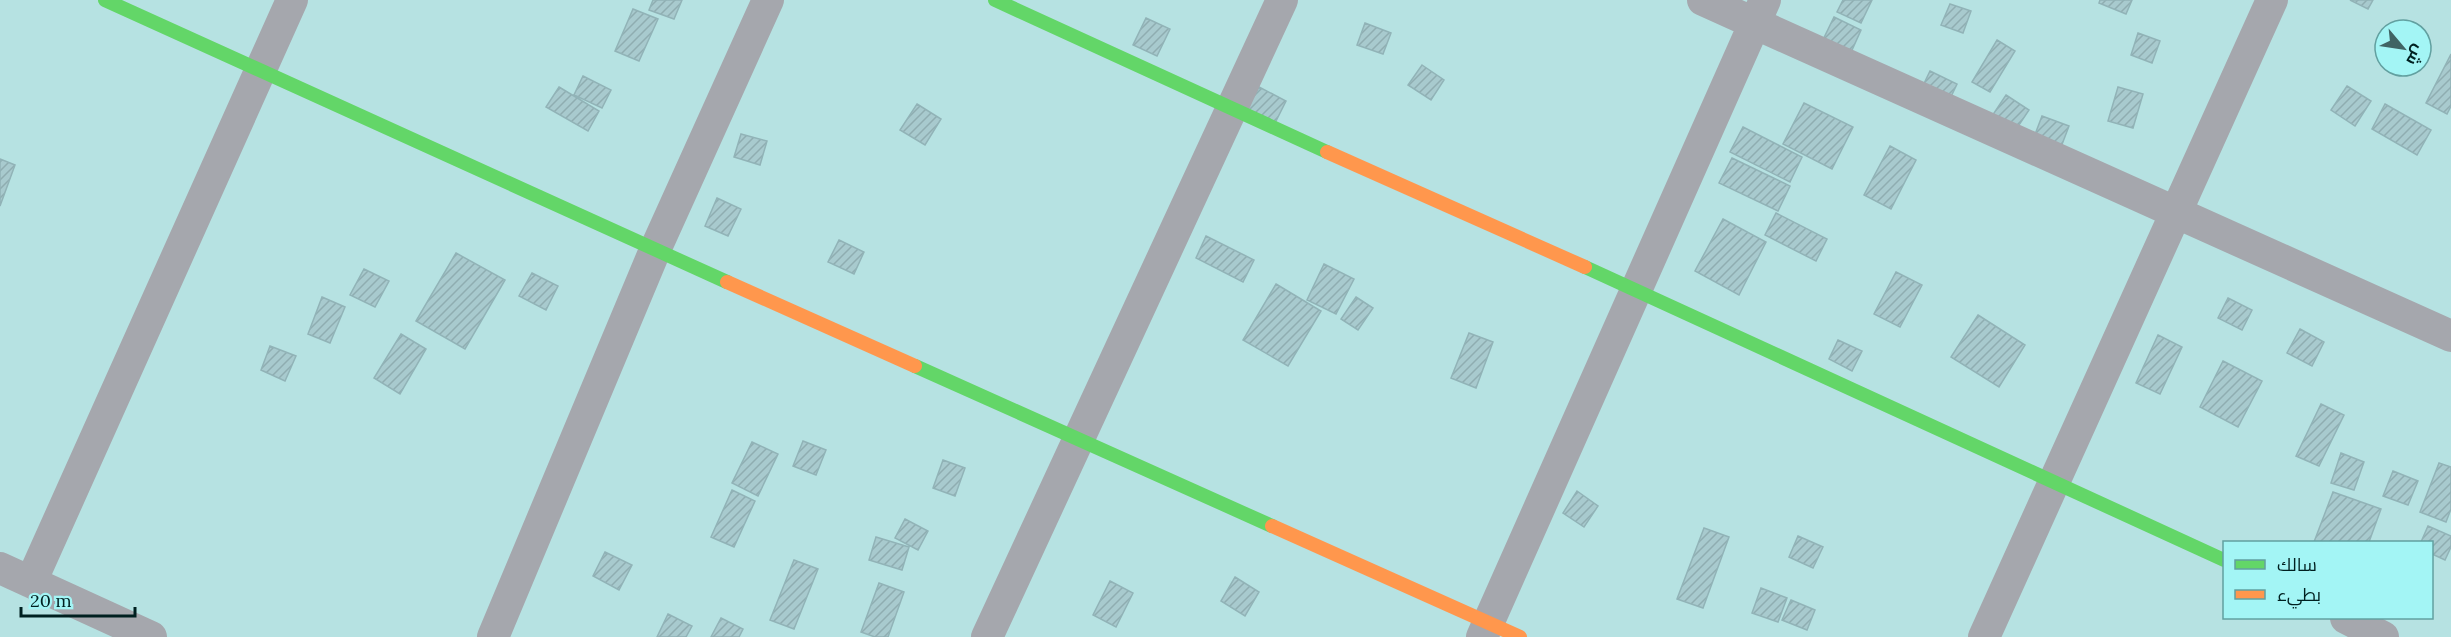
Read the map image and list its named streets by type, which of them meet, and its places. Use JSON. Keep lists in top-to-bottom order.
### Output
{
  "legend": ["سالك", "بطيء"],
  "scale_bar": "20 m",
  "north": "bottom right"
}
